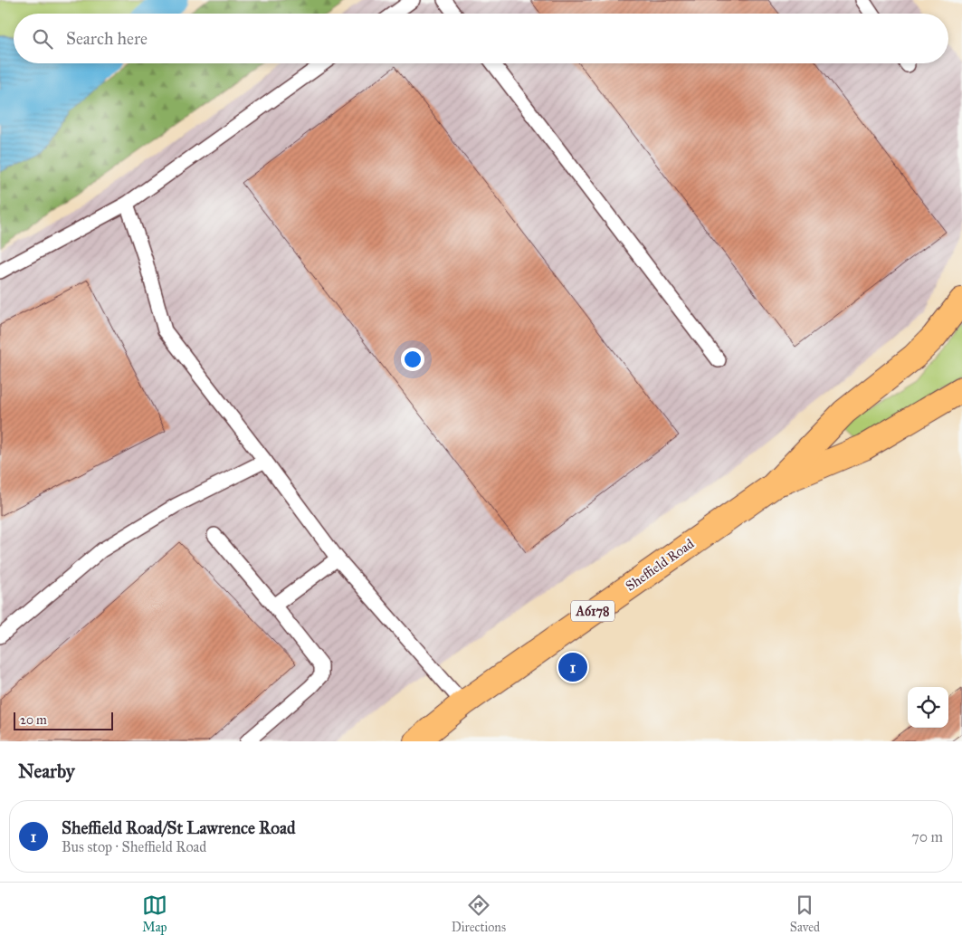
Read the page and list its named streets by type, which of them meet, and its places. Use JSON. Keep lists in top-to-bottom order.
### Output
{
  "streets": {
    "main road": ["Sheffield Road", "A6178"]
  },
  "scale_bar": "20 m",
  "page": {
    "search": "Search here",
    "pins": "1",
    "scale": "20 m",
    "heading": "Nearby",
    "list": [
      {
        "mark": "1",
        "name": "Sheffield Road/St Lawrence Road",
        "note": "Bus stop · Sheffield Road",
        "value": "70 m"
      }
    ],
    "nav": ["Map", "Directions", "Saved"]
  }
}
